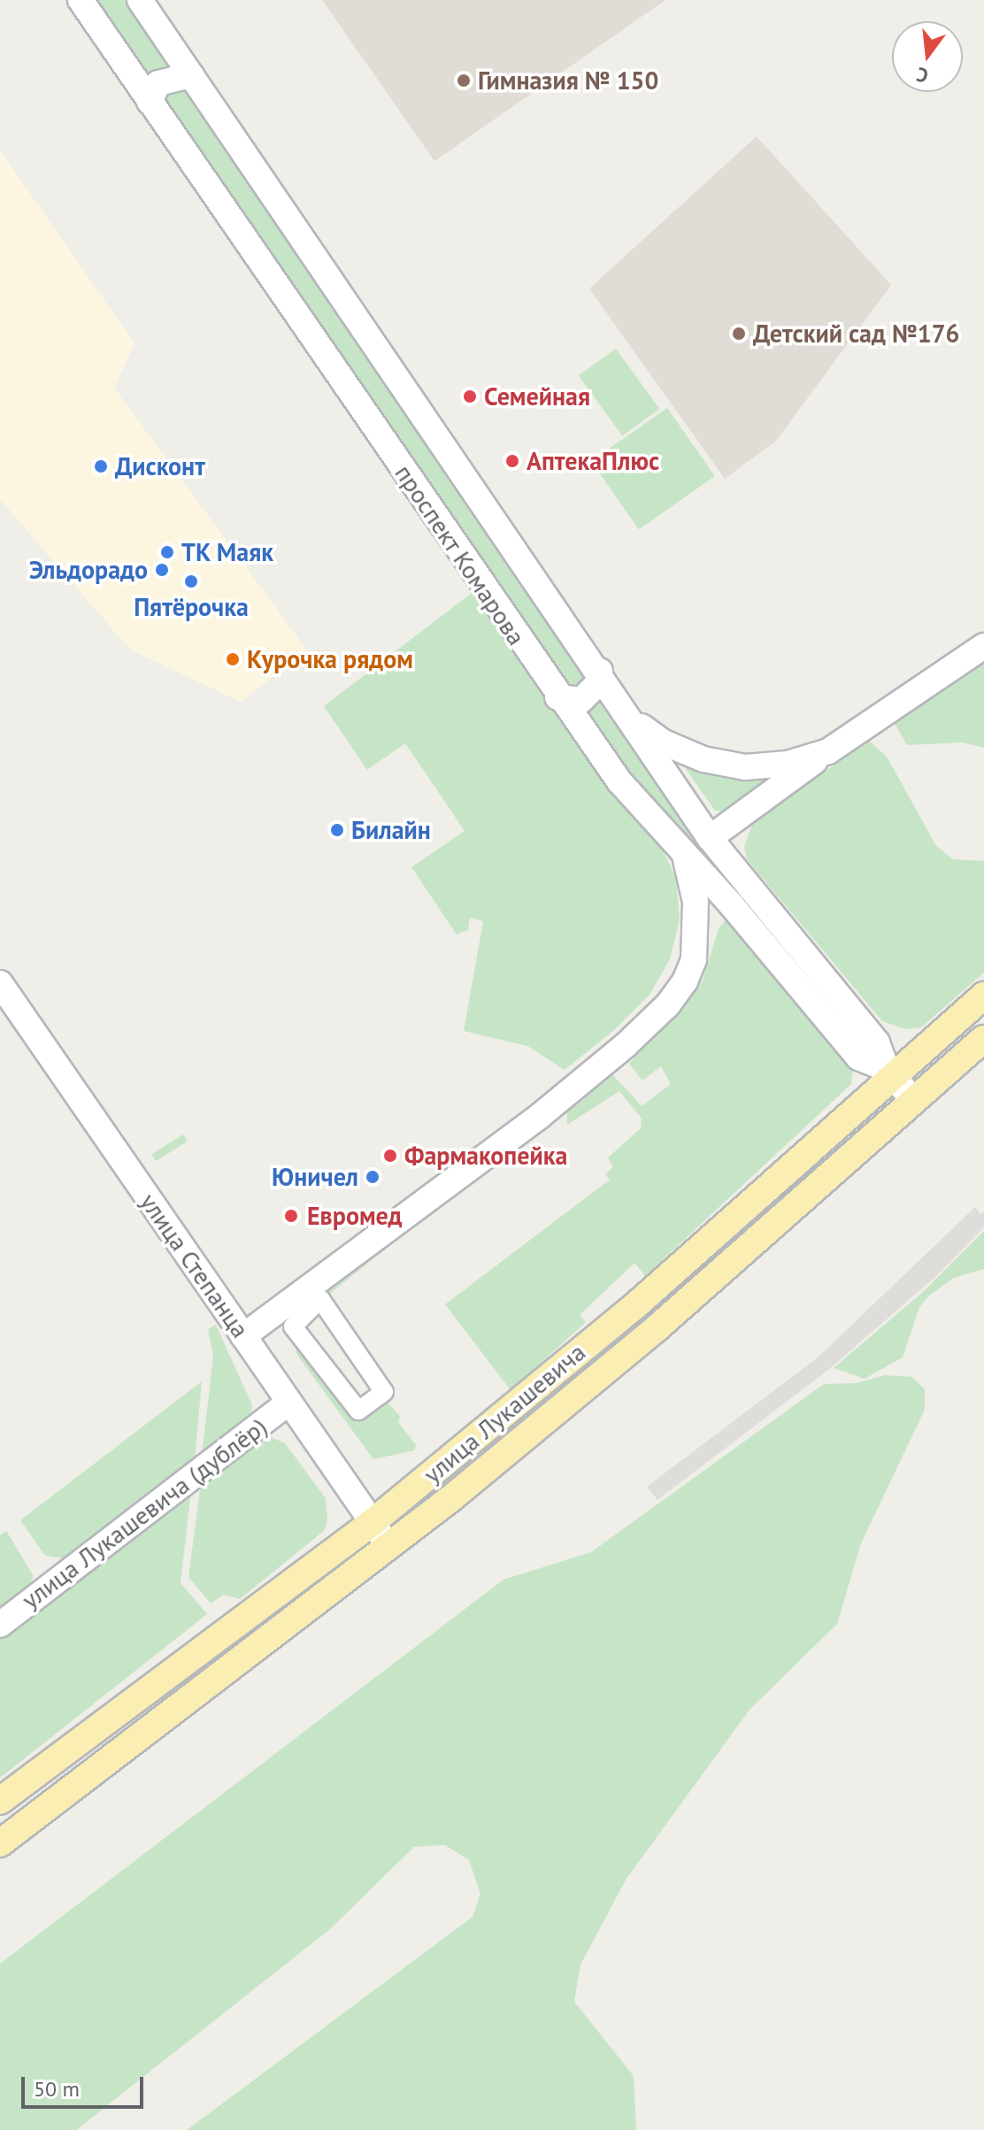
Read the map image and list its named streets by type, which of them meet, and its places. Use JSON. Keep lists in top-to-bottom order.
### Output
{
  "streets": {
    "main road": [
      "проспект Комарова",
      "улица Степанца",
      "улица Лукашевича",
      "улица Лукашевича (дублёр)"
    ]
  },
  "crossings": [
    ["проспект Комарова", "улица Лукашевича"],
    ["улица Степанца", "улица Лукашевича"],
    ["улица Степанца", "улица Лукашевича (дублёр)"]
  ],
  "places": [
    "Гимназия № 150",
    "Детский сад №176",
    "Семейная",
    "АптекаПлюс",
    "Дисконт",
    "ТК Маяк",
    "Эльдорадо",
    "Пятёрочка",
    "Курочка рядом",
    "Билайн",
    "Фармакопейка",
    "Юничел",
    "Евромед"
  ],
  "scale_bar": "50 m",
  "north": "bottom"
}
